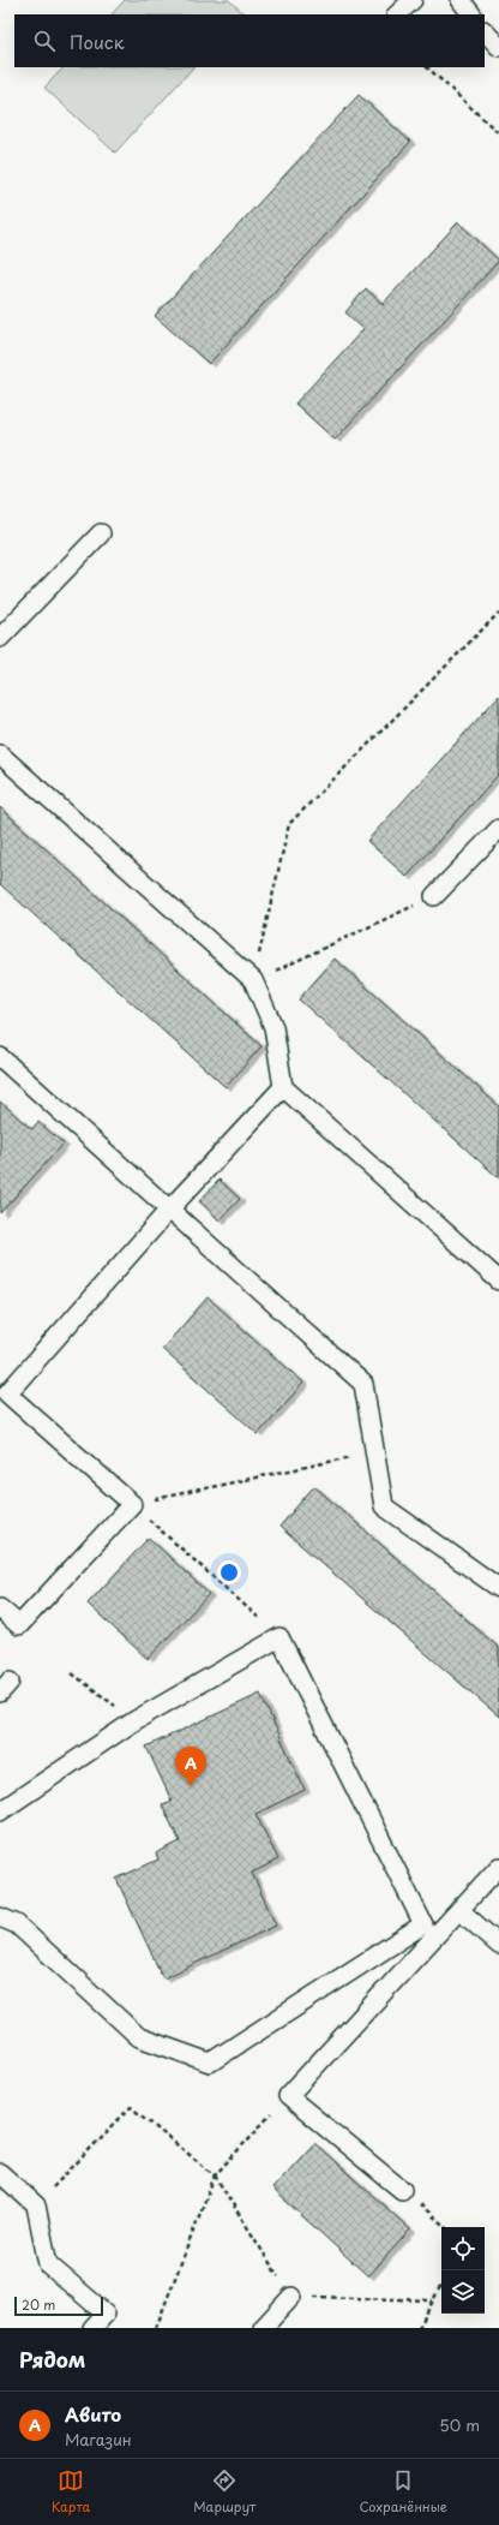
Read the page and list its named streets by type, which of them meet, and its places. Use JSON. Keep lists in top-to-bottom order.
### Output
{
  "scale_bar": "20 m",
  "page": {
    "search": "Поиск",
    "pins": "A",
    "scale": "20 m",
    "heading": "Рядом",
    "list": [
      {
        "mark": "A",
        "name": "Авито",
        "note": "Магазин",
        "value": "50 m"
      }
    ],
    "nav": ["Карта", "Маршрут", "Сохранённые"]
  }
}
